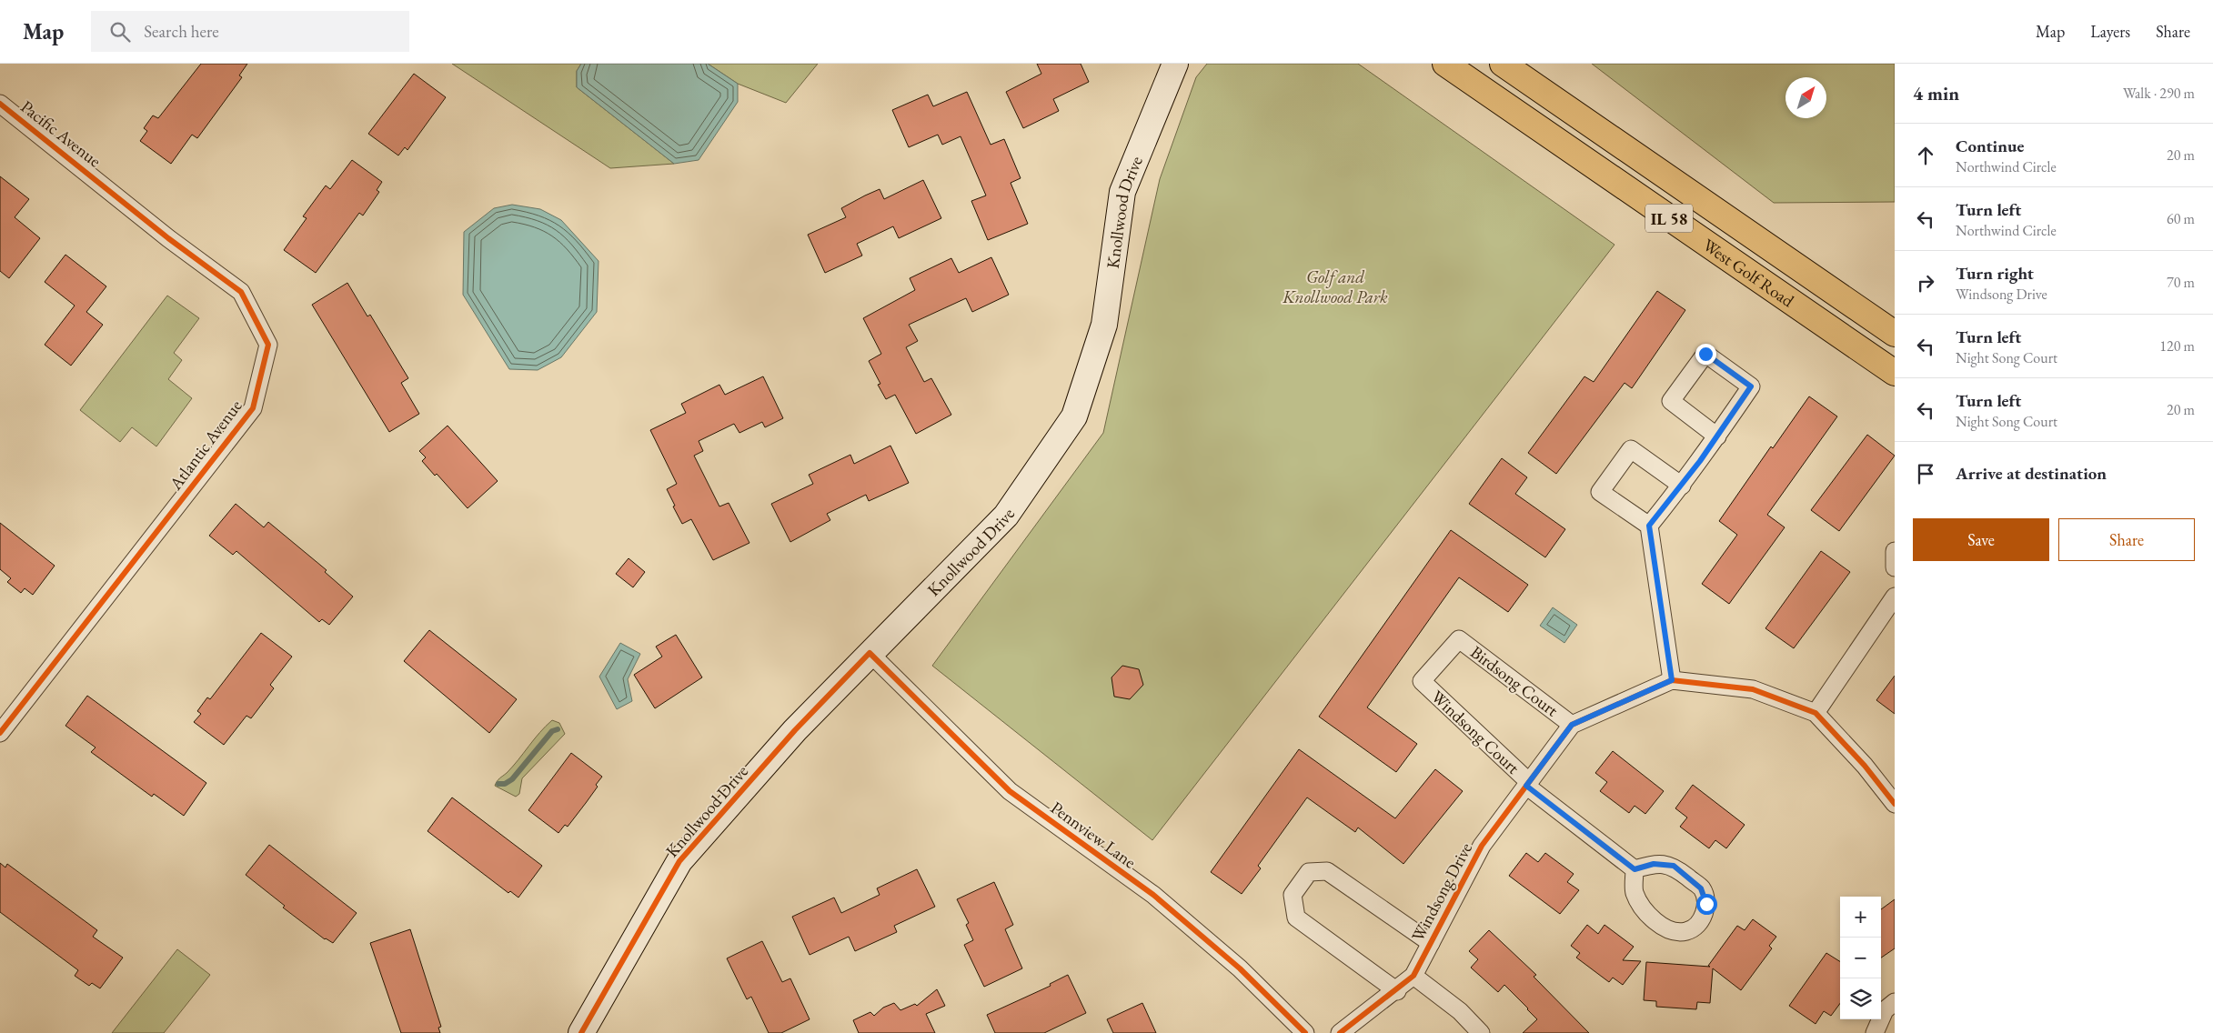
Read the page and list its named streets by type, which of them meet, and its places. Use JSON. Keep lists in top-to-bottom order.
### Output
{
  "streets": {
    "main road": ["IL 58", "West Golf Road"],
    "street": [
      "Pacific Avenue",
      "Knollwood Drive",
      "Atlantic Avenue",
      "Birdsong Court",
      "Windsong Court",
      "Pennview Lane",
      "Windsong Drive"
    ]
  },
  "crossings": [
    ["Pacific Avenue", "Atlantic Avenue"],
    ["Knollwood Drive", "Pennview Lane"],
    ["Birdsong Court", "Windsong Court"],
    ["Birdsong Court", "Windsong Drive"],
    ["Windsong Court", "Windsong Drive"]
  ],
  "parks": ["Golf and Knollwood Park"],
  "north": "top right",
  "page": {
    "header": "Map",
    "search": "Search here",
    "nav": ["Map", "Layers", "Share"],
    "heading": ["4 min", "Walk · 290 m"],
    "list": [
      ["Continue", "Northwind Circle", "20 m"],
      ["Turn left", "Northwind Circle", "60 m"],
      ["Turn right", "Windsong Drive", "70 m"],
      ["Turn left", "Night Song Court", "120 m"],
      ["Turn left", "Night Song Court", "20 m"],
      "Arrive at destination"
    ],
    "buttons": ["Save", "Share"],
    "map_buttons": ["+", "−"]
  }
}
